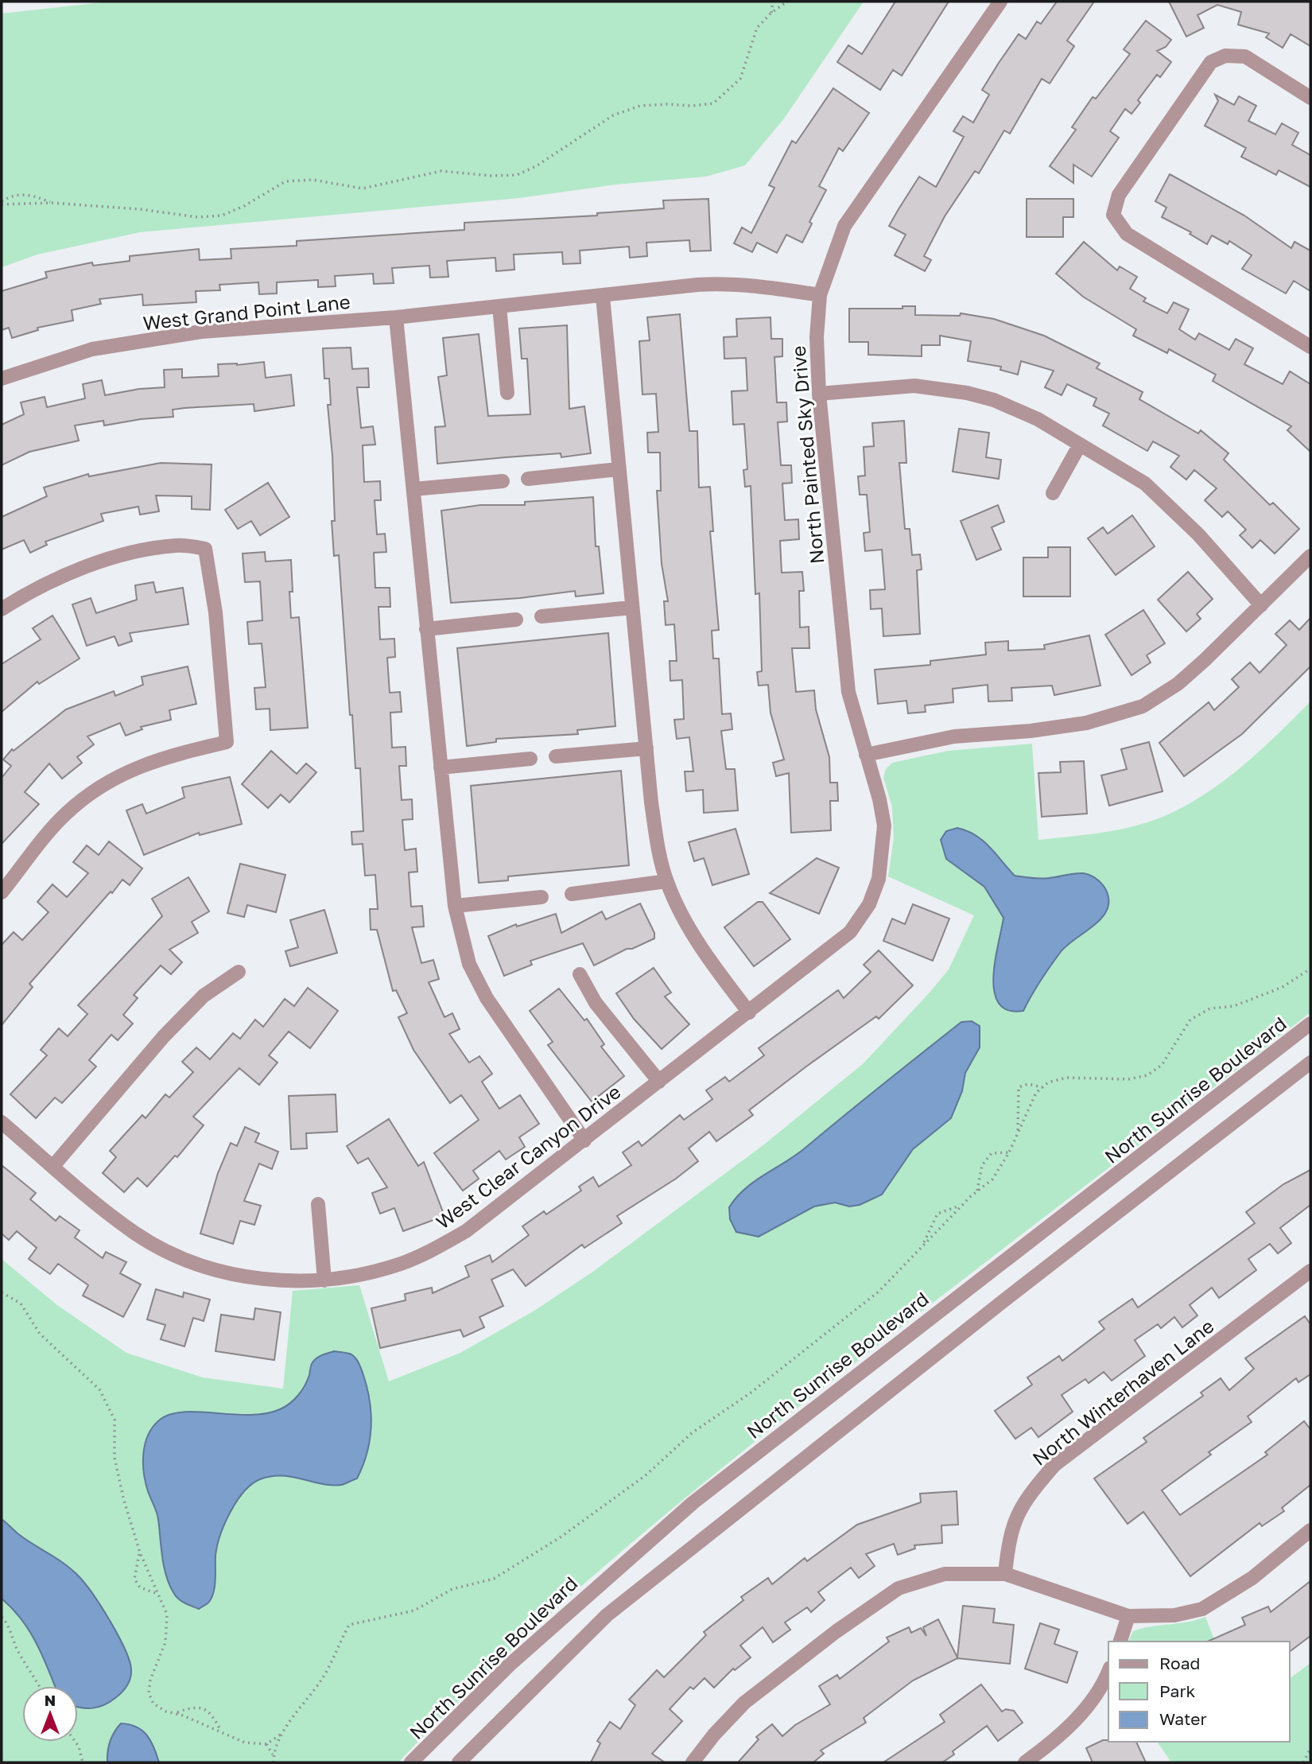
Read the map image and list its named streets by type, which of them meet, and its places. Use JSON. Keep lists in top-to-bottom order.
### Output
{
  "streets": {
    "street": [
      "West Grand Point Lane",
      "North Painted Sky Drive",
      "North Sunrise Boulevard",
      "West Clear Canyon Drive",
      "North Winterhaven Lane"
    ]
  },
  "crossings": [
    ["West Grand Point Lane", "North Painted Sky Drive"],
    ["North Painted Sky Drive", "West Clear Canyon Drive"]
  ],
  "legend": ["Road", "Park", "Water"],
  "north": "top"
}
